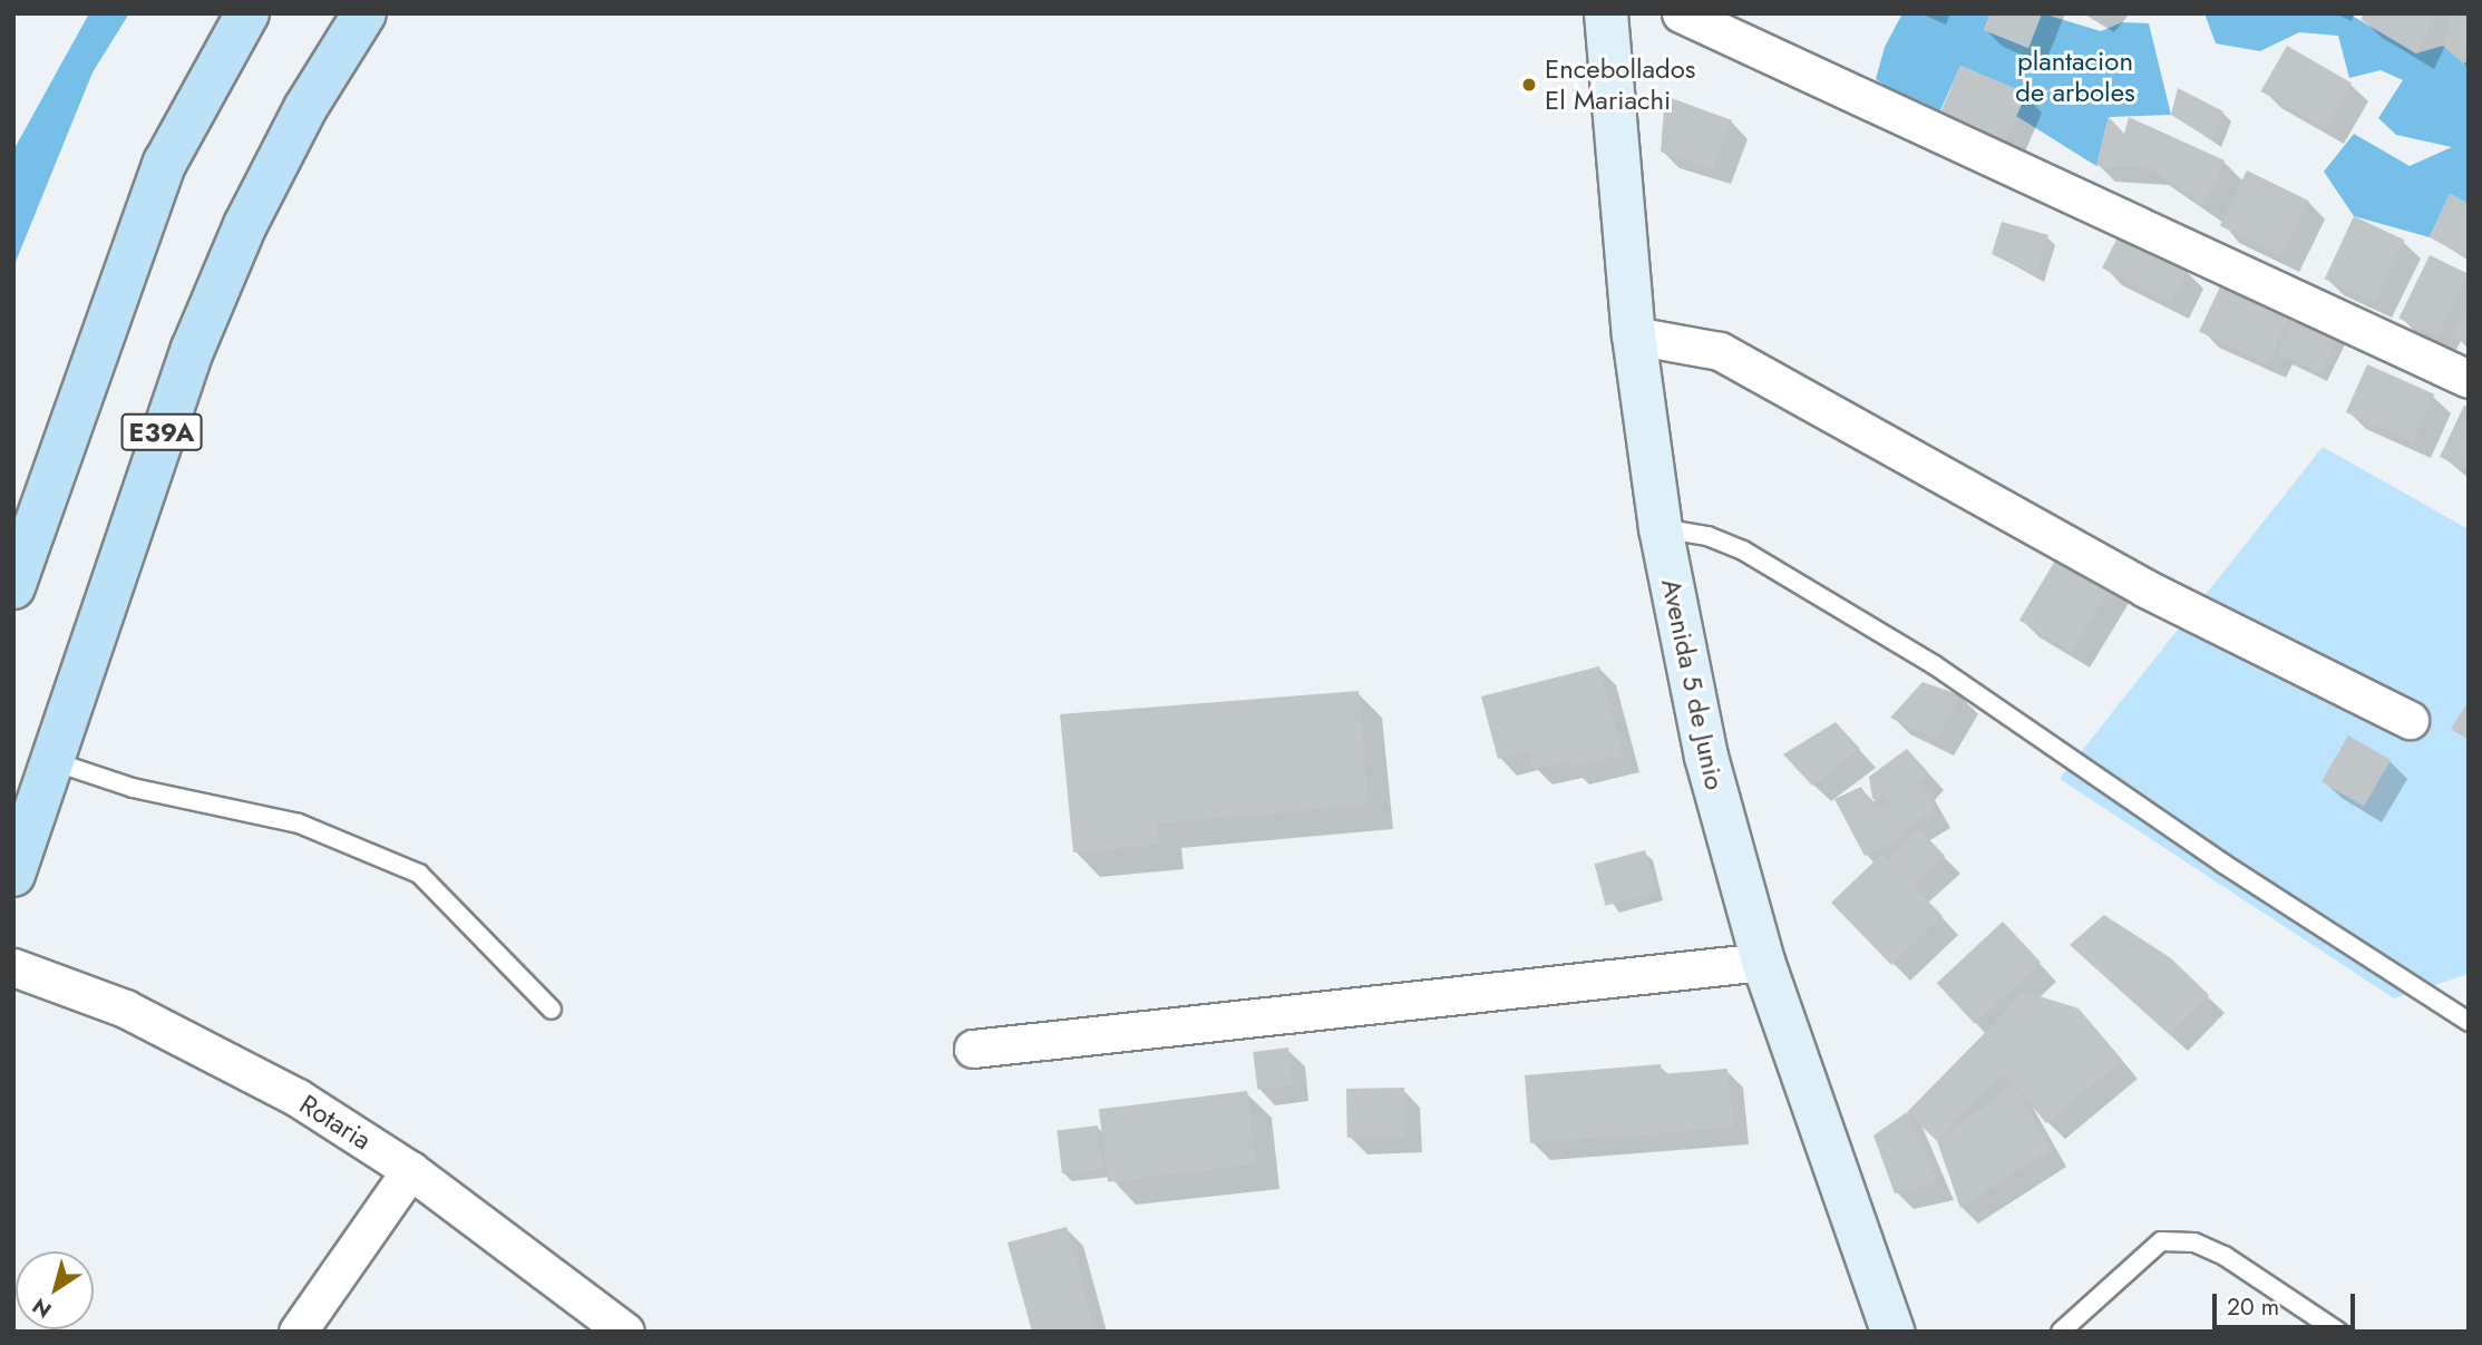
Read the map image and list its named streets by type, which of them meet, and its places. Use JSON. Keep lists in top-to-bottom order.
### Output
{
  "streets": {
    "main road": ["E39A"],
    "street": ["Avenida 5 de Junio", "Rotaria"]
  },
  "parks": ["plantacion de arboles"],
  "places": ["Encebollados El Mariachi"],
  "scale_bar": "20 m",
  "north": "bottom left"
}
